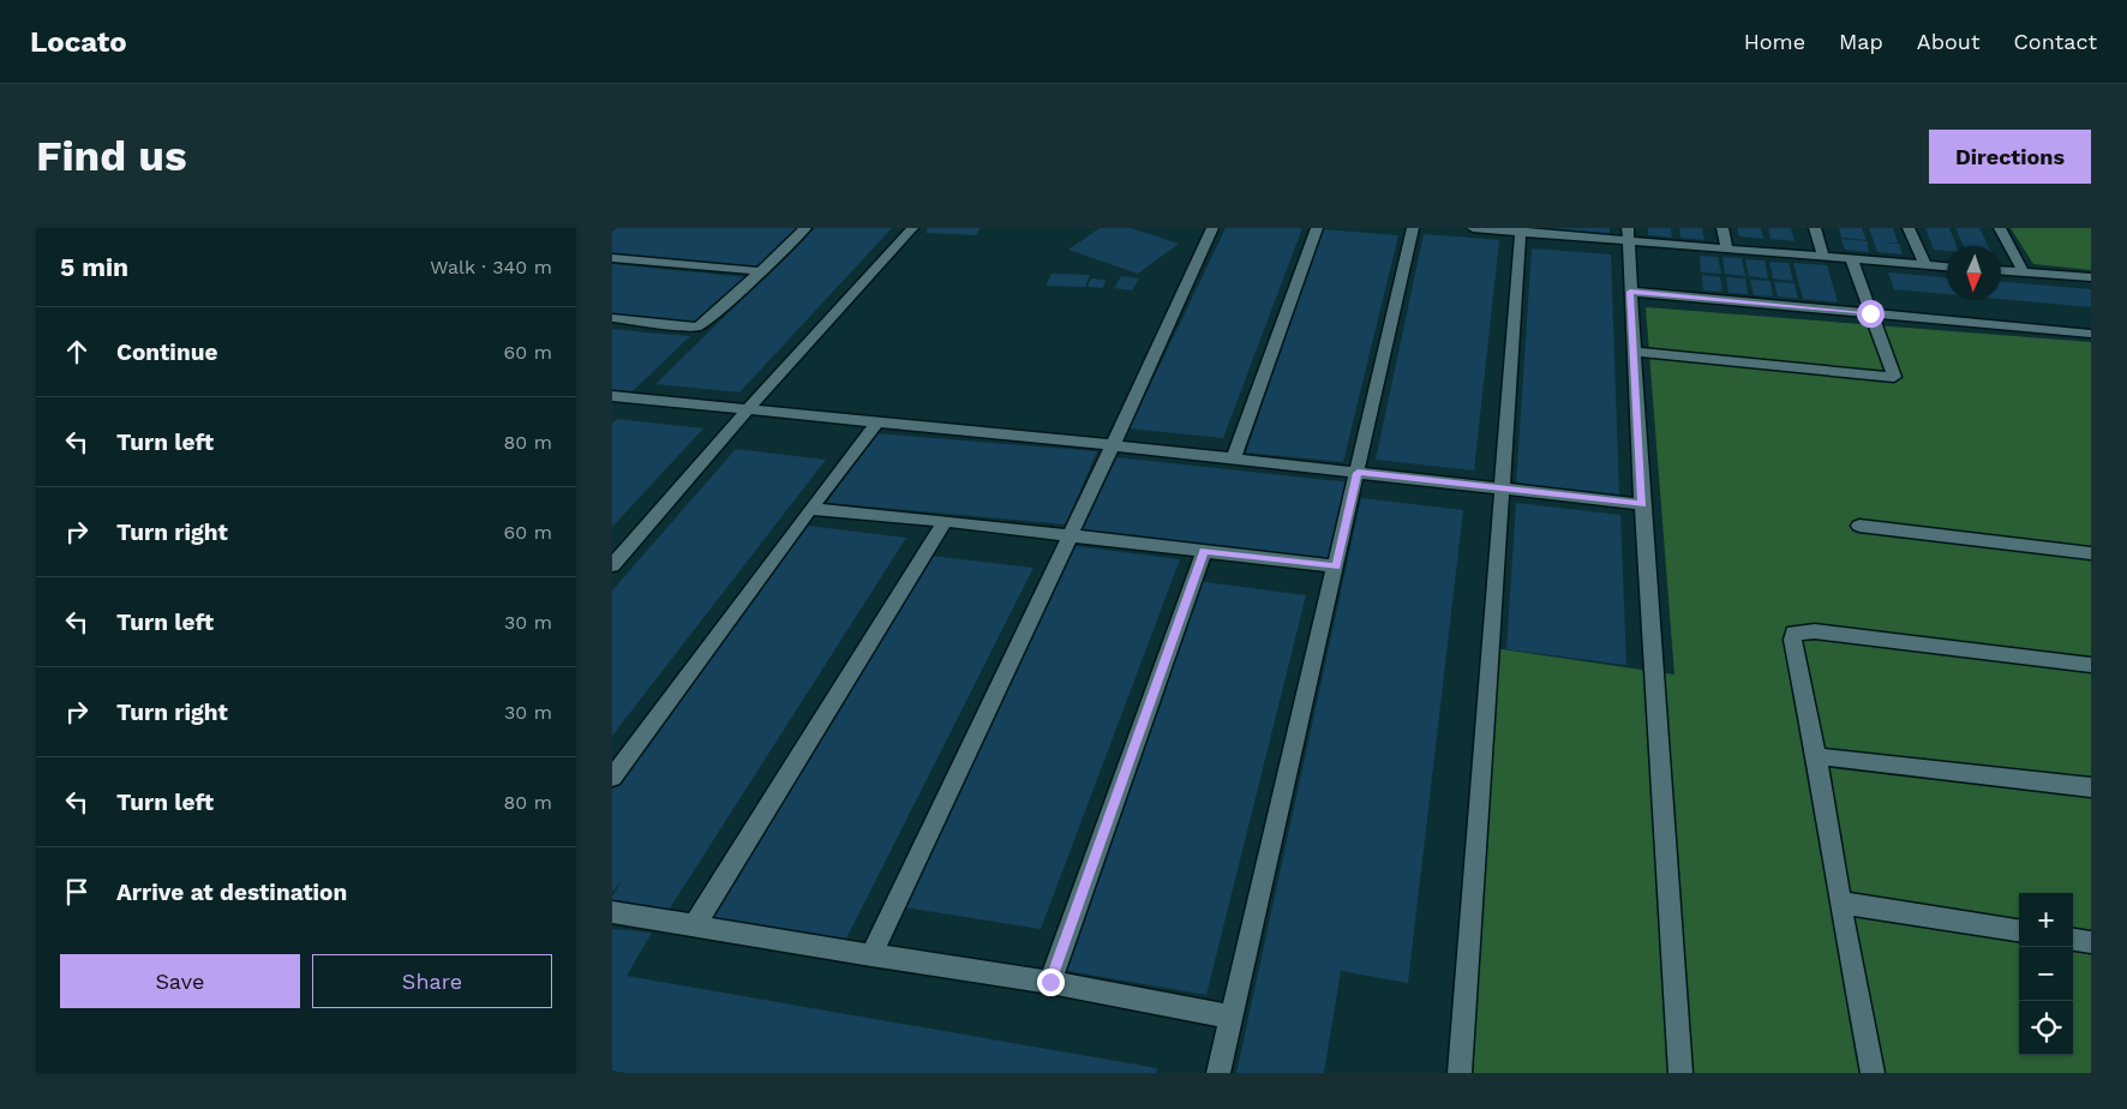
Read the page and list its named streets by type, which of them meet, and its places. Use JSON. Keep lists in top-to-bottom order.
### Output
{
  "north": "bottom",
  "page": {
    "header": "Locato",
    "nav": [
      "Home",
      "Map",
      "About",
      "Contact"
    ],
    "buttons": [
      "Directions",
      ["Save", "Share"]
    ],
    "title": "Find us",
    "heading": ["5 min", "Walk · 340 m"],
    "list": [
      ["Continue", "60 m"],
      ["Turn left", "80 m"],
      ["Turn right", "60 m"],
      ["Turn left", "30 m"],
      ["Turn right", "30 m"],
      ["Turn left", "80 m"],
      "Arrive at destination"
    ],
    "map_buttons": ["+", "−"]
  }
}
